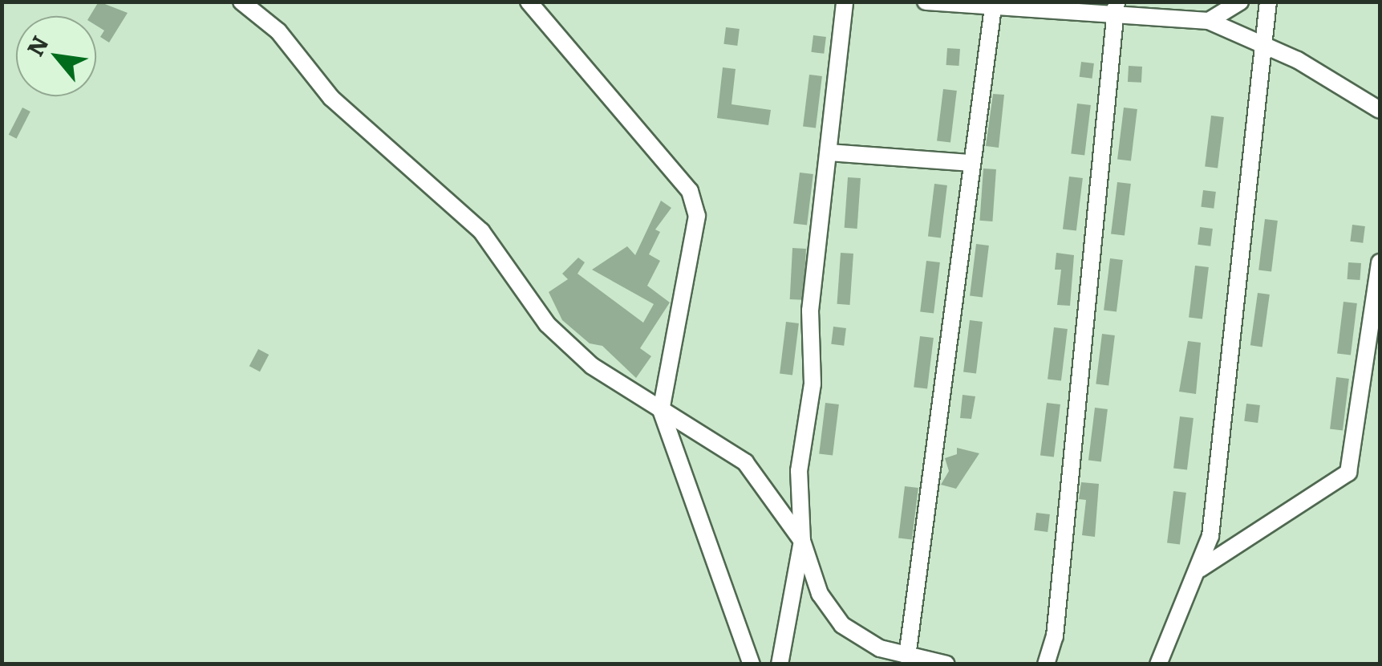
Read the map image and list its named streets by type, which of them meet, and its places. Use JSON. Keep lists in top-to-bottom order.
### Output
{
  "north": "top left"
}
